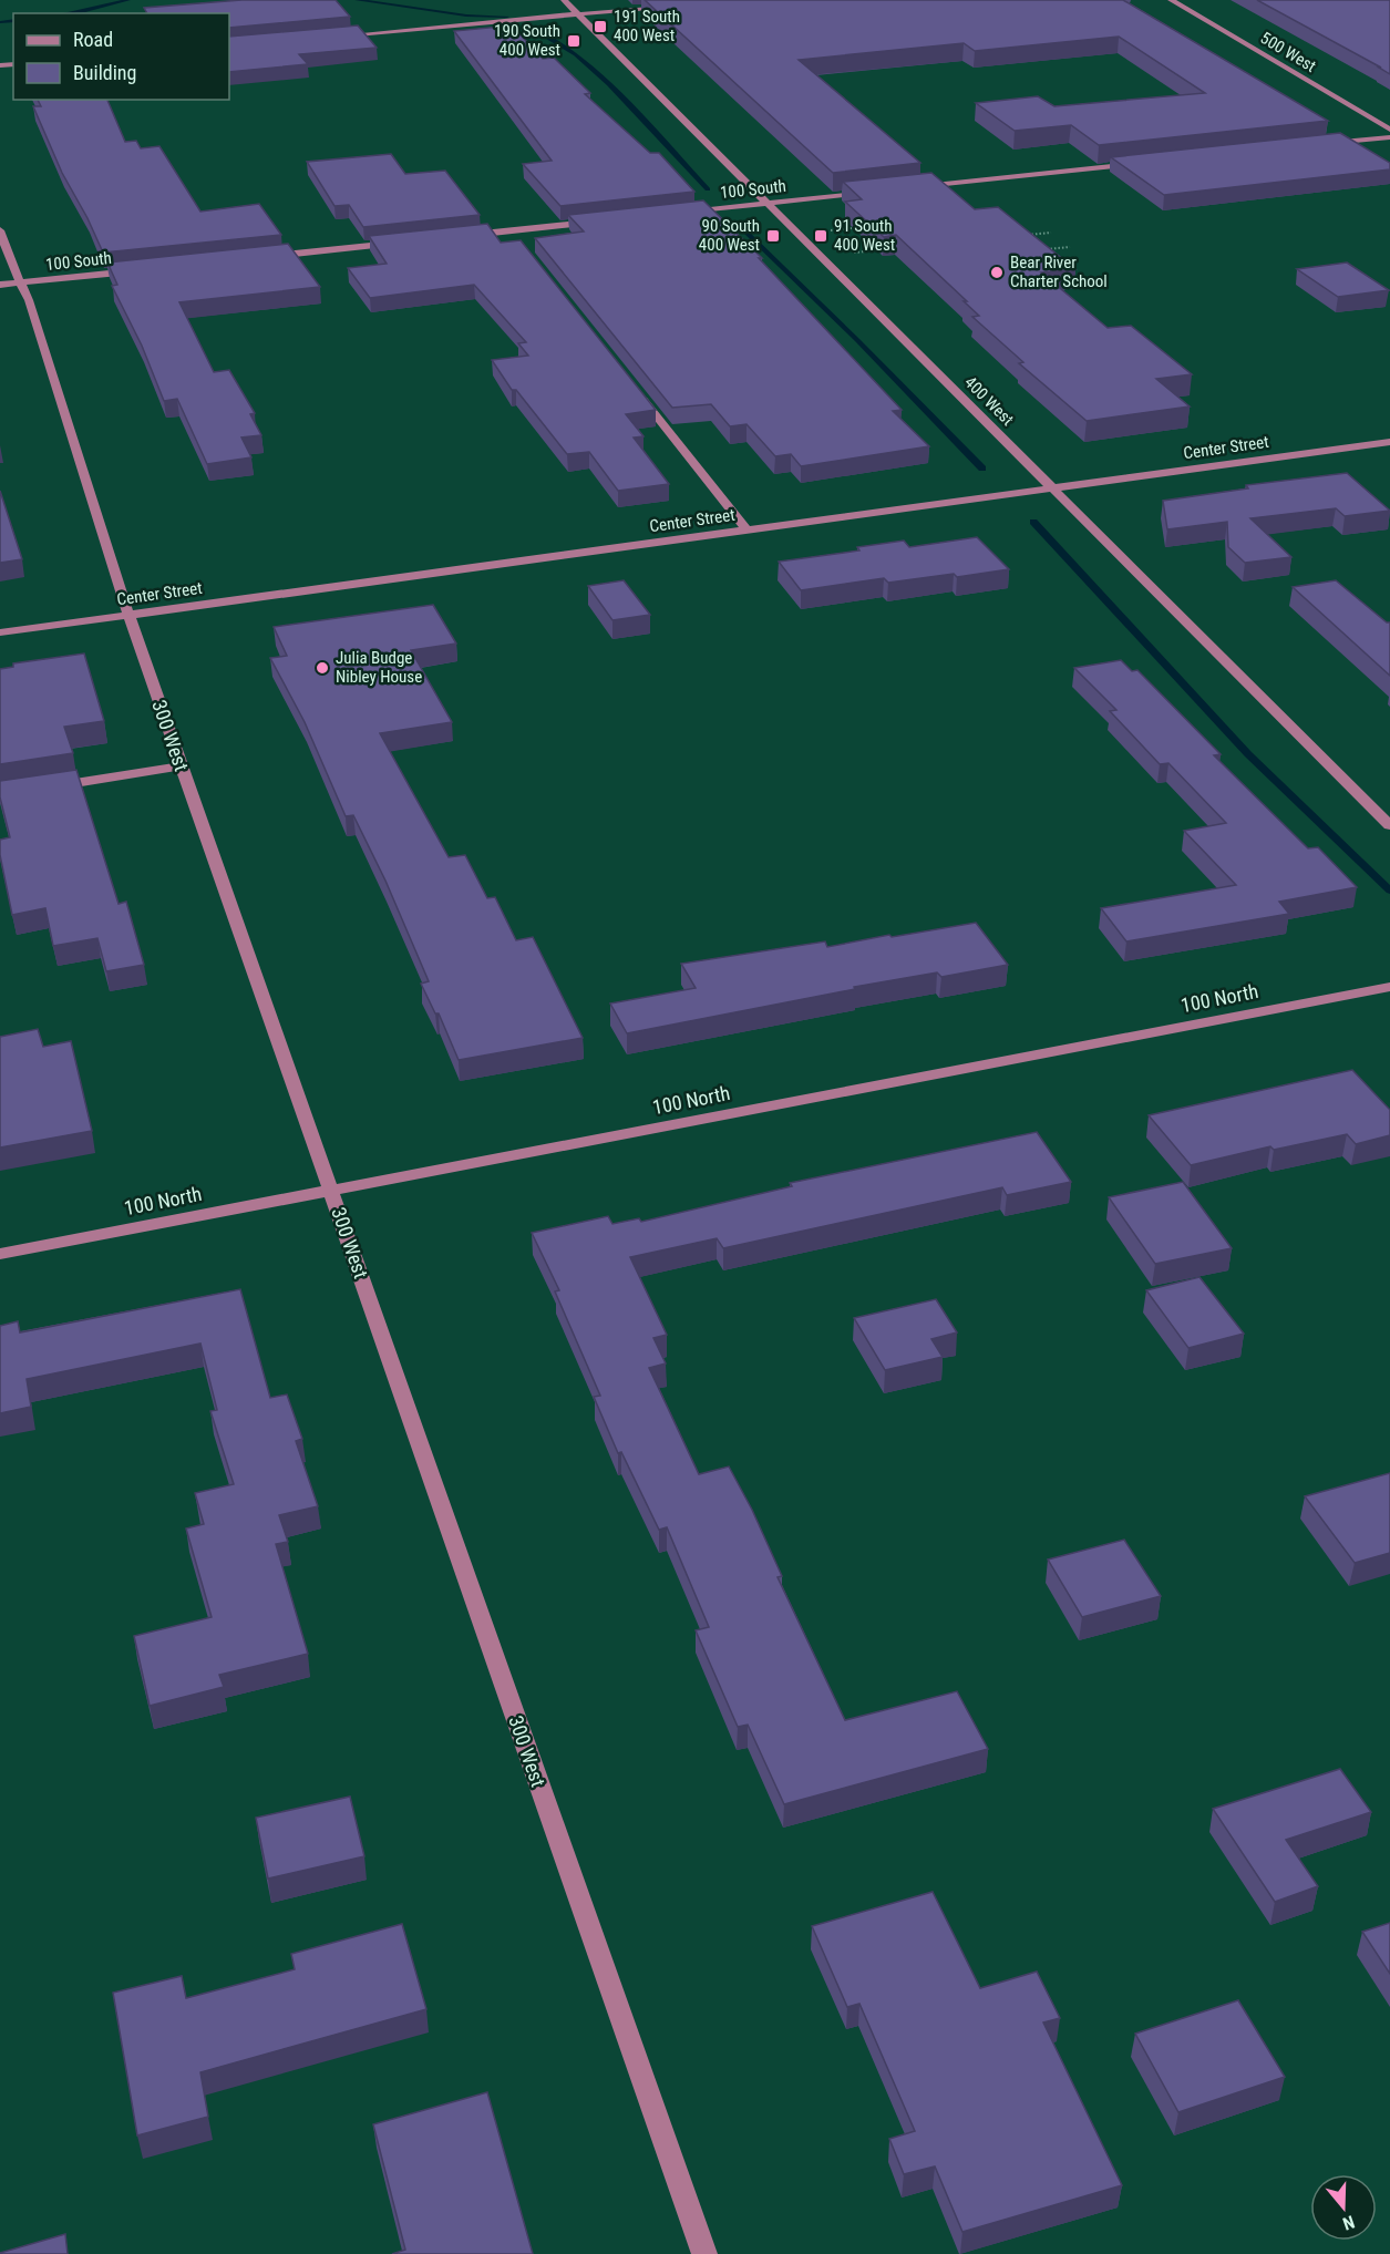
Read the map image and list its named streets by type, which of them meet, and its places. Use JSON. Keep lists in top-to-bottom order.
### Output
{
  "streets": {
    "street": [
      "500 West",
      "100 South",
      "400 West",
      "Center Street",
      "300 West",
      "100 North"
    ]
  },
  "crossings": [
    ["100 South", "400 West"],
    ["100 South", "300 West"],
    ["400 West", "Center Street"],
    ["Center Street", "300 West"],
    ["300 West", "100 North"]
  ],
  "places": {
    "transit": [
      "191 South 400 West",
      "190 South 400 West",
      "90 South 400 West",
      "91 South 400 West"
    ],
    "other": ["Bear River Charter School", "Julia Budge Nibley House"]
  },
  "legend": ["Road", "Building"],
  "north": "bottom"
}
